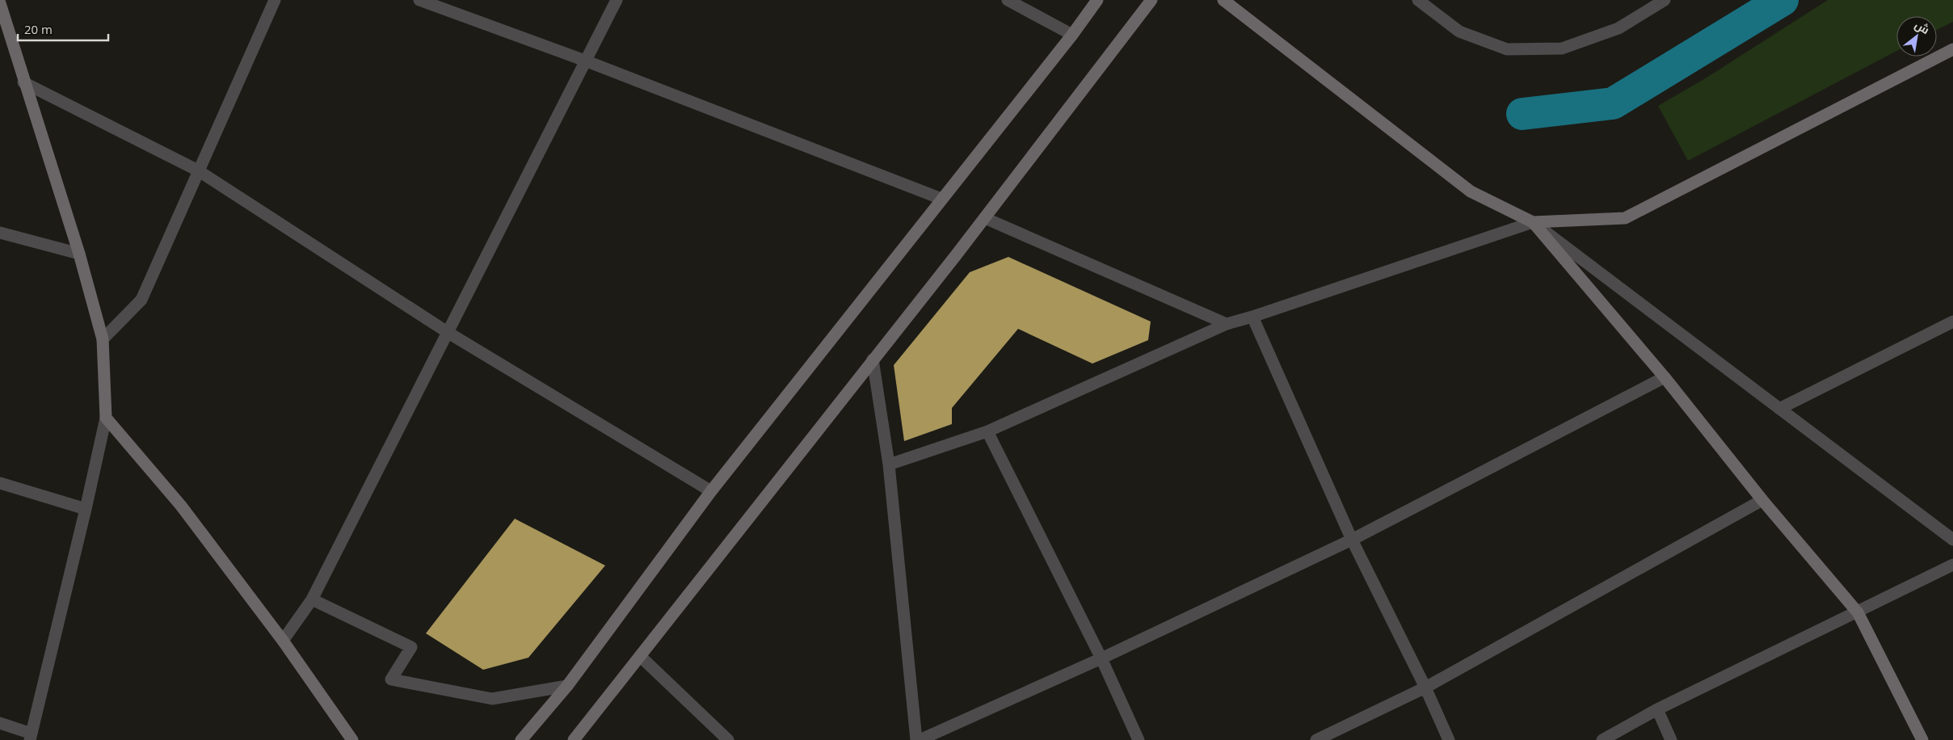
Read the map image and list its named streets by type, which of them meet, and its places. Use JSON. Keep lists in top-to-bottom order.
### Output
{
  "scale_bar": "20 m",
  "north": "top right"
}
